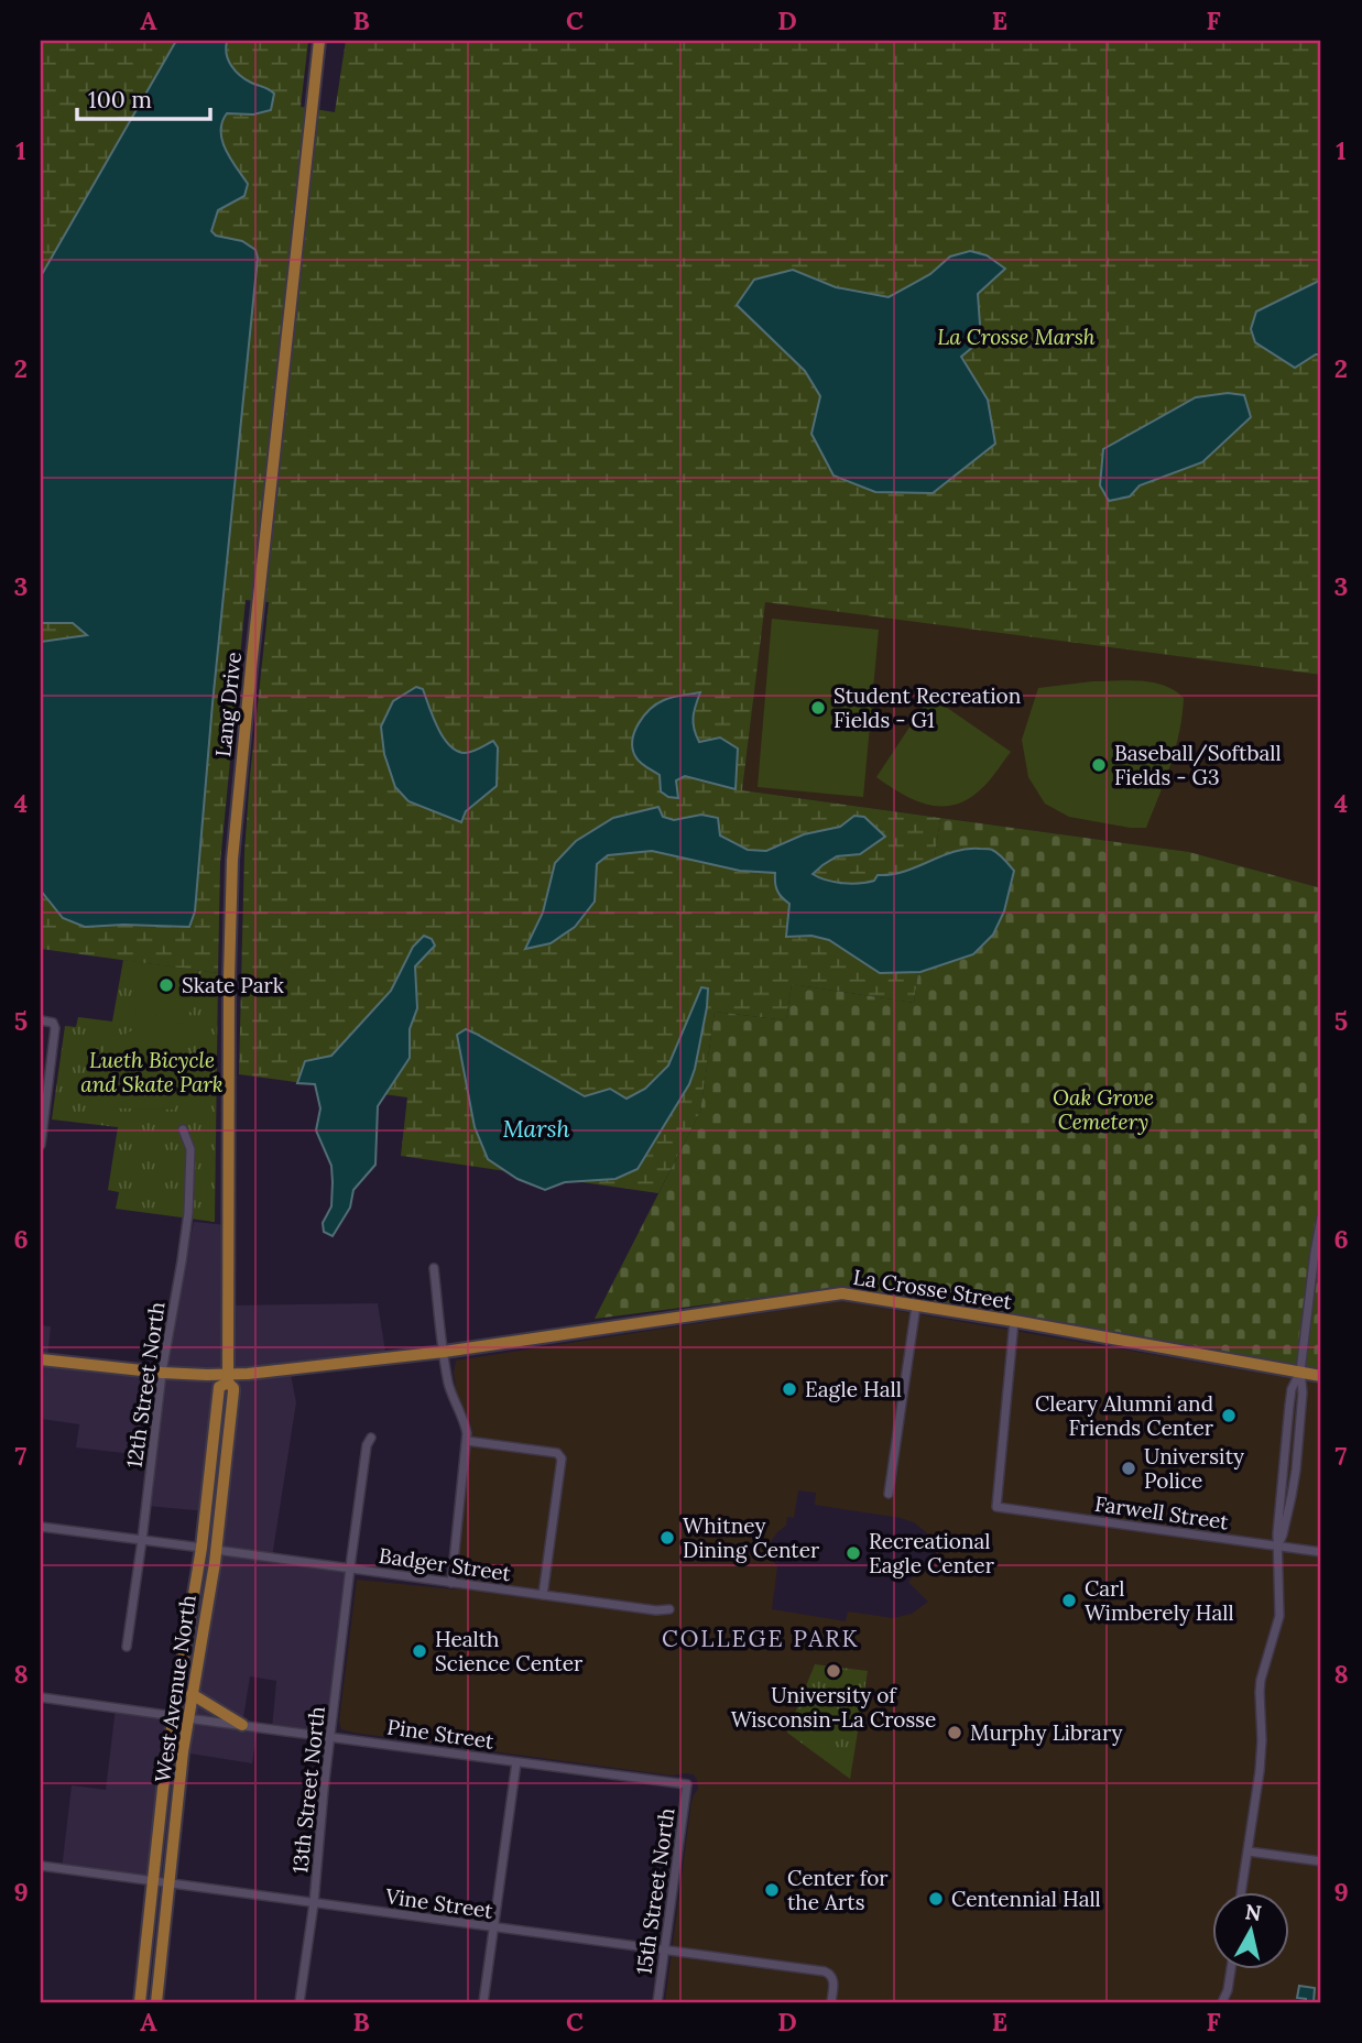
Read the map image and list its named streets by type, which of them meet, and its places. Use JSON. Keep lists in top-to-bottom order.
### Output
{
  "streets": {
    "main road": ["Lang Drive", "La Crosse Street", "West Avenue North"],
    "street": [
      "12th Street North",
      "Farwell Street",
      "Badger Street",
      "Pine Street",
      "13th Street North",
      "15th Street North",
      "Vine Street"
    ]
  },
  "crossings": [
    ["Lang Drive", "La Crosse Street"],
    ["Lang Drive", "West Avenue North"],
    ["La Crosse Street", "12th Street North"],
    ["La Crosse Street", "Farwell Street"],
    ["La Crosse Street", "West Avenue North"],
    ["Badger Street", "West Avenue North"],
    ["Badger Street", "13th Street North"],
    ["West Avenue North", "Pine Street"],
    ["West Avenue North", "Vine Street"],
    ["Pine Street", "13th Street North"],
    ["Pine Street", "15th Street North"],
    ["13th Street North", "Vine Street"],
    ["15th Street North", "Vine Street"]
  ],
  "districts": ["COLLEGE PARK"],
  "water": ["Marsh"],
  "parks": ["La Crosse Marsh", "Lueth Bicycle and Skate Park", "Oak Grove Cemetery"],
  "places": [
    "Student Recreation Fields - G1",
    "Baseball/Softball Fields - G3",
    "Skate Park",
    "Eagle Hall",
    "Cleary Alumni and Friends Center",
    "University Police",
    "Whitney Dining Center",
    "Recreational Eagle Center",
    "Carl Wimberely Hall",
    "Health Science Center",
    "University of Wisconsin-La Crosse",
    "Murphy Library",
    "Center for the Arts",
    "Centennial Hall"
  ],
  "scale_bar": "100 m",
  "north": "top",
  "grid": {
    "columns": [
      "A",
      "B",
      "C",
      "D",
      "E",
      "F"
    ],
    "rows": [
      "1",
      "2",
      "3",
      "4",
      "5",
      "6",
      "7",
      "8",
      "9"
    ]
  }
}
